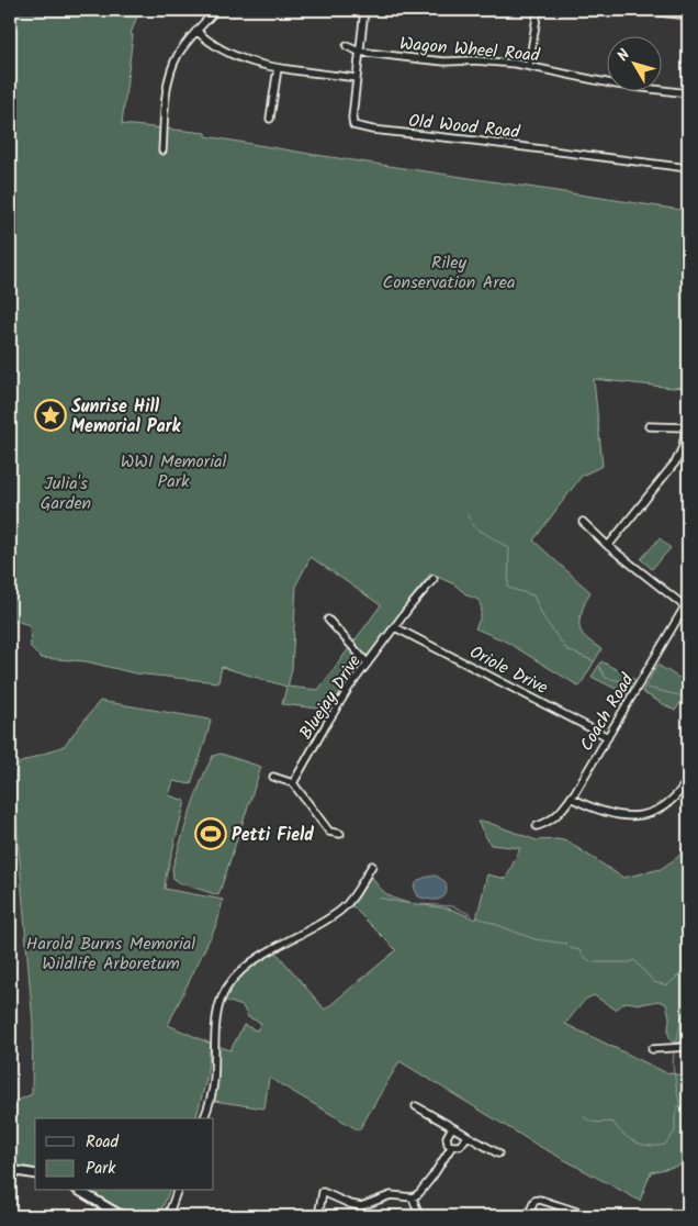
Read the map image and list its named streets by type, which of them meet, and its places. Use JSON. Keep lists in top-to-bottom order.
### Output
{
  "streets": {
    "street": [
      "Wagon Wheel Road",
      "Old Wood Road",
      "Oriole Drive",
      "Bluejay Drive",
      "Coach Road"
    ]
  },
  "crossings": [
    ["Wagon Wheel Road", "Old Wood Road"],
    ["Oriole Drive", "Bluejay Drive"],
    ["Oriole Drive", "Coach Road"]
  ],
  "parks": [
    "Riley Conservation Area",
    "WWI Memorial Park",
    "Julia's Garden",
    "Harold Burns Memorial Wildlife Arboretum"
  ],
  "places": {
    "place": ["Sunrise Hill Memorial Park"],
    "sports": ["Petti Field"]
  },
  "legend": ["Road", "Park"],
  "north": "top left"
}
